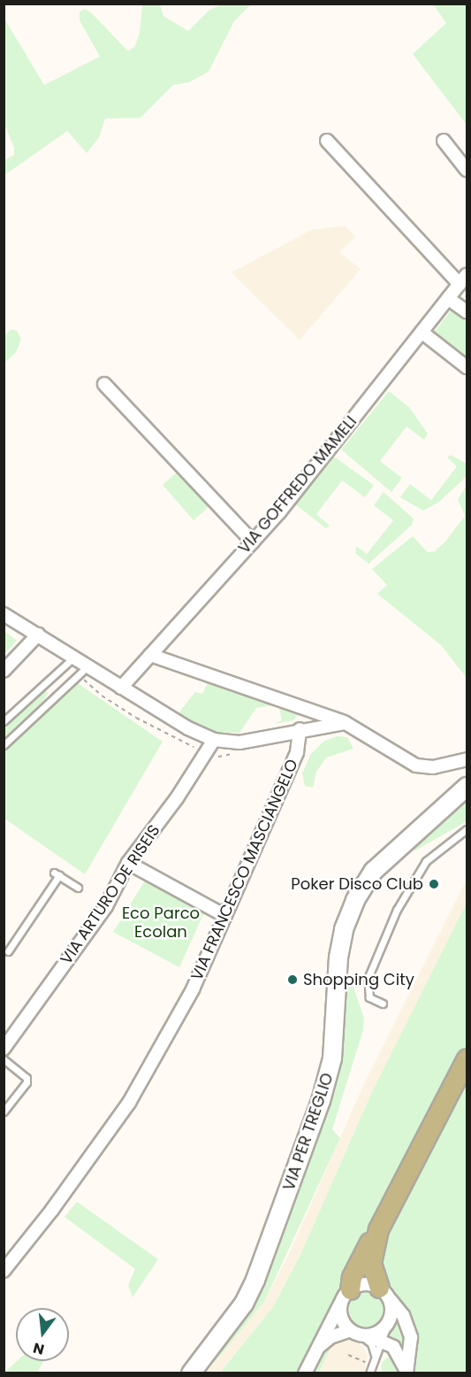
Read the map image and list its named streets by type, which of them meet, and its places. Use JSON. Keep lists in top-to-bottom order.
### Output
{
  "streets": {
    "main road": ["VIA PER TREGLIO"],
    "street": ["VIA GOFFREDO MAMELI", "VIA FRANCESCO MASCIANGELO", "VIA ARTURO DE RISEIS"]
  },
  "parks": ["Eco Parco Ecolan"],
  "places": ["Poker Disco Club", "Shopping City"],
  "north": "bottom"
}
